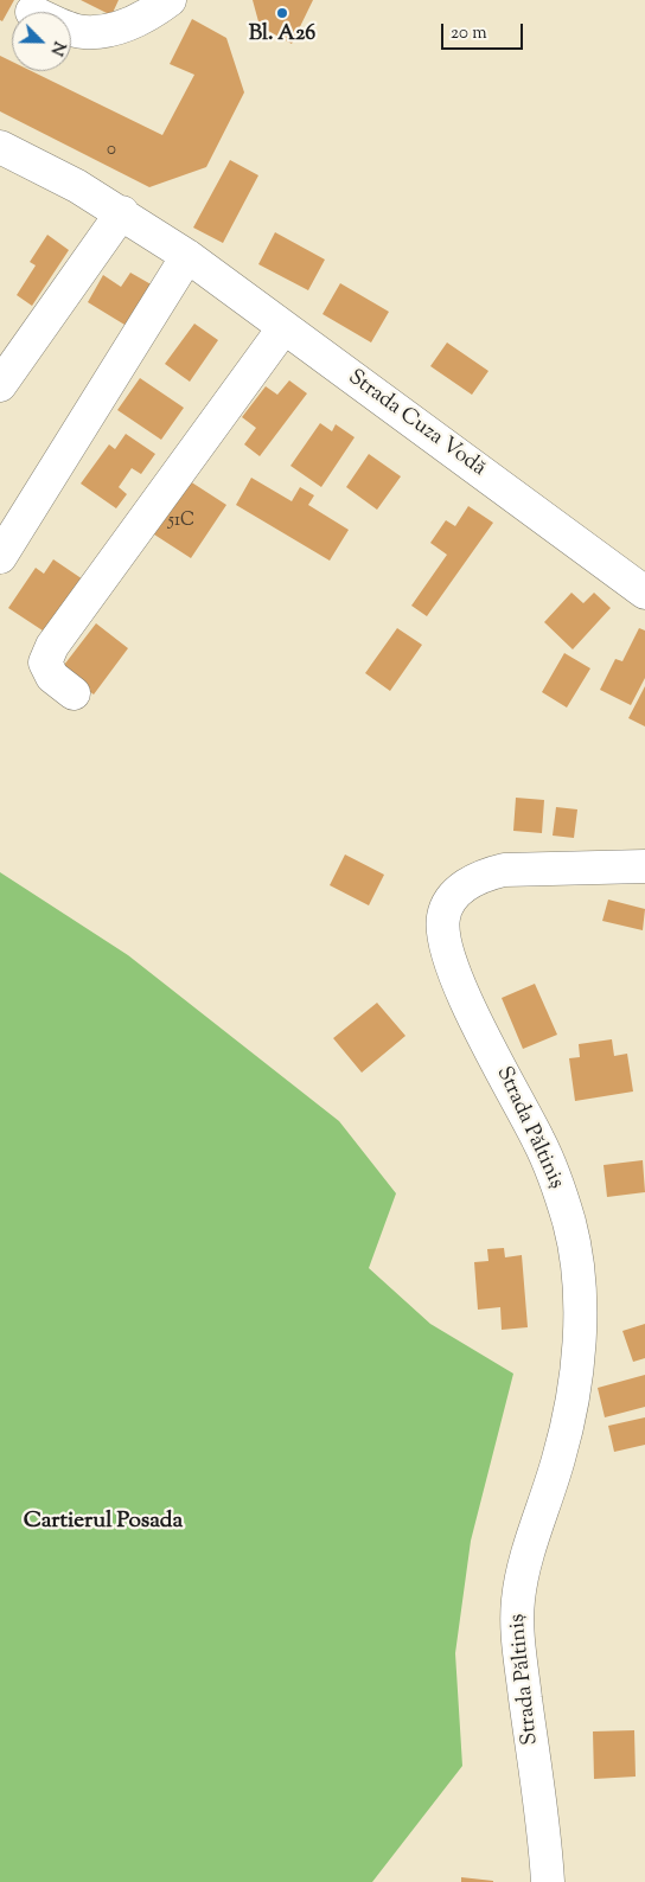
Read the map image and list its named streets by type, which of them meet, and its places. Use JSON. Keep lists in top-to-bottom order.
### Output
{
  "streets": {
    "street": ["Strada Cuza Vodă", "Strada Păltiniș"]
  },
  "districts": ["Cartierul Posada"],
  "places": ["Bl. A26"],
  "house_numbers": ["0", "51C"],
  "scale_bar": "20 m",
  "north": "bottom right"
}
